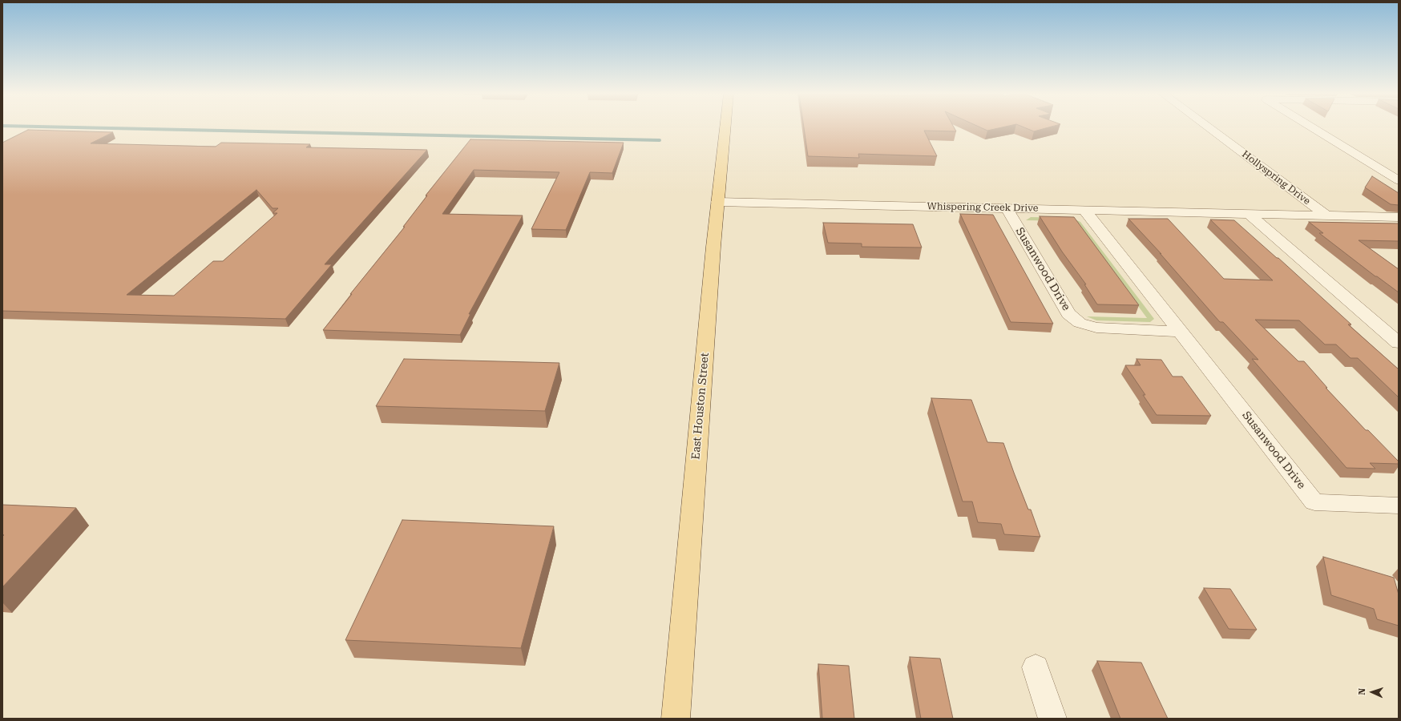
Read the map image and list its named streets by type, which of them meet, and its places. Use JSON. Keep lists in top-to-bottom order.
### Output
{
  "streets": {
    "main road": ["East Houston Street"],
    "street": ["Hollyspring Drive", "Whispering Creek Drive", "Susanwood Drive"]
  },
  "crossings": [
    ["Hollyspring Drive", "Whispering Creek Drive"],
    ["Whispering Creek Drive", "Susanwood Drive"],
    ["Whispering Creek Drive", "East Houston Street"]
  ],
  "north": "left"
}
